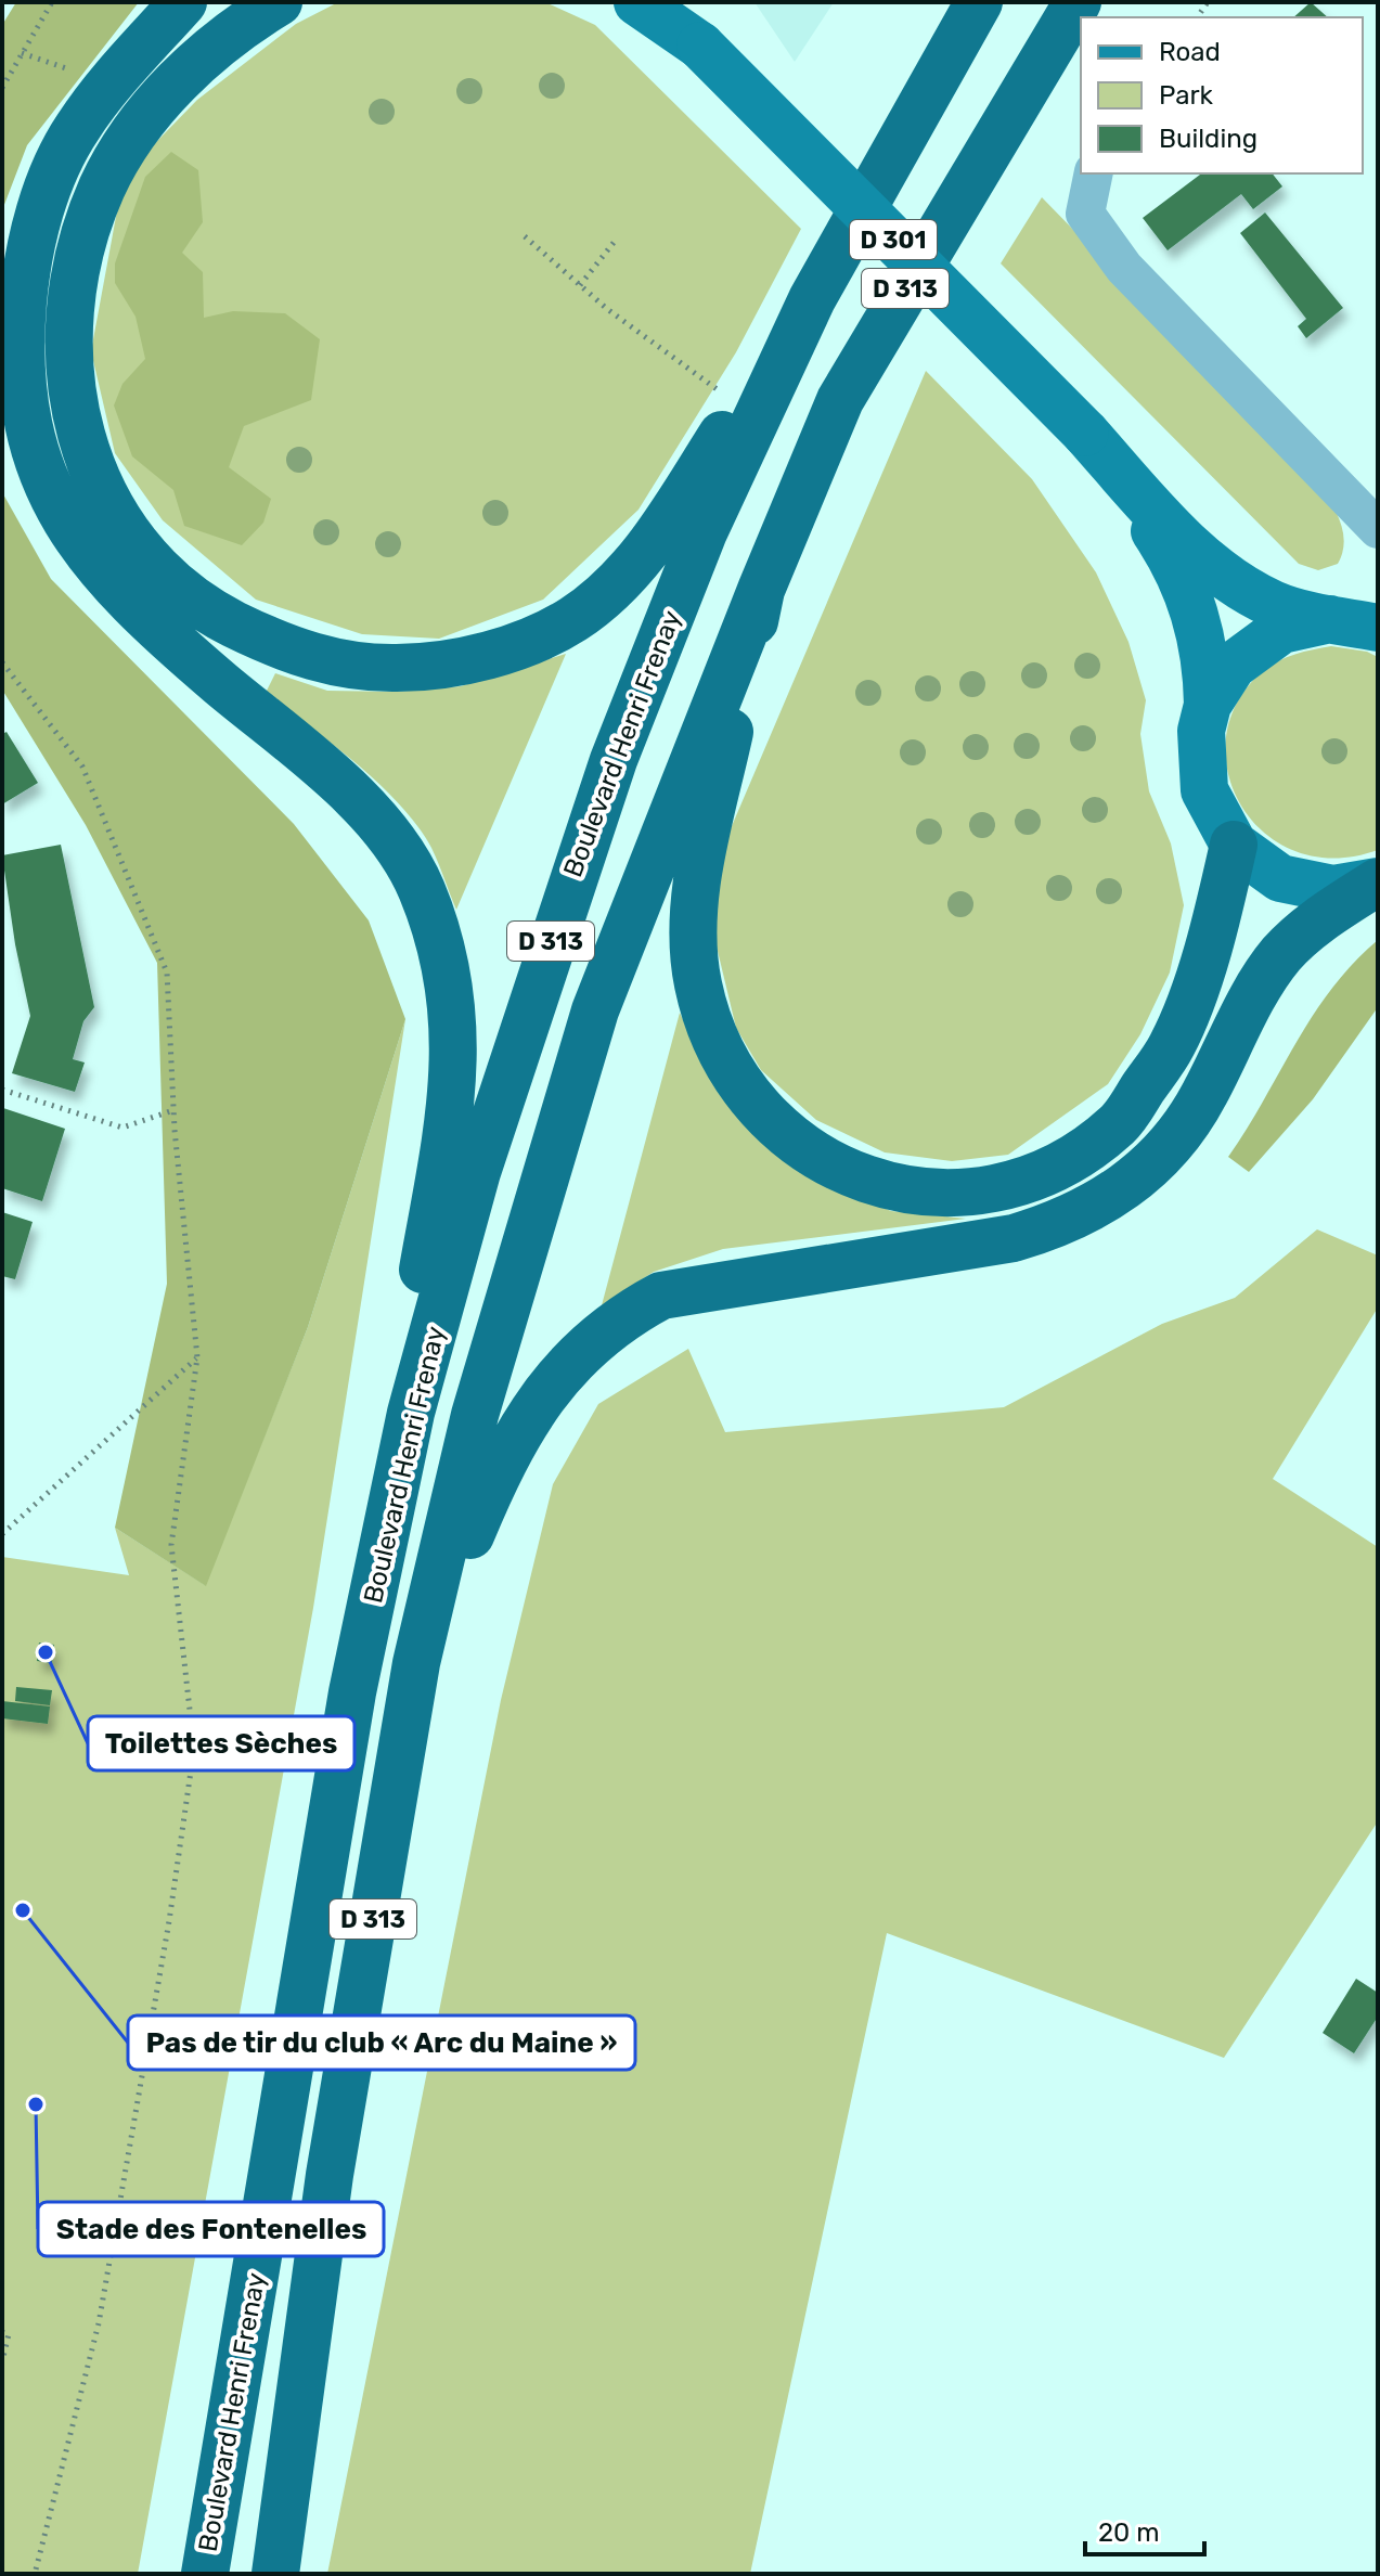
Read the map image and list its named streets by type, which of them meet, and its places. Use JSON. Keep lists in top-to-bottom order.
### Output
{
  "streets": {
    "highway": ["D 313", "Boulevard Henri Frenay"],
    "main road": ["D 301"]
  },
  "crossings": [
    ["D 313", "Boulevard Henri Frenay"]
  ],
  "places": ["Toilettes Sèches", "Pas de tir du club « Arc du Maine »", "Stade des Fontenelles"],
  "legend": ["Road", "Park", "Building"],
  "scale_bar": "20 m"
}
